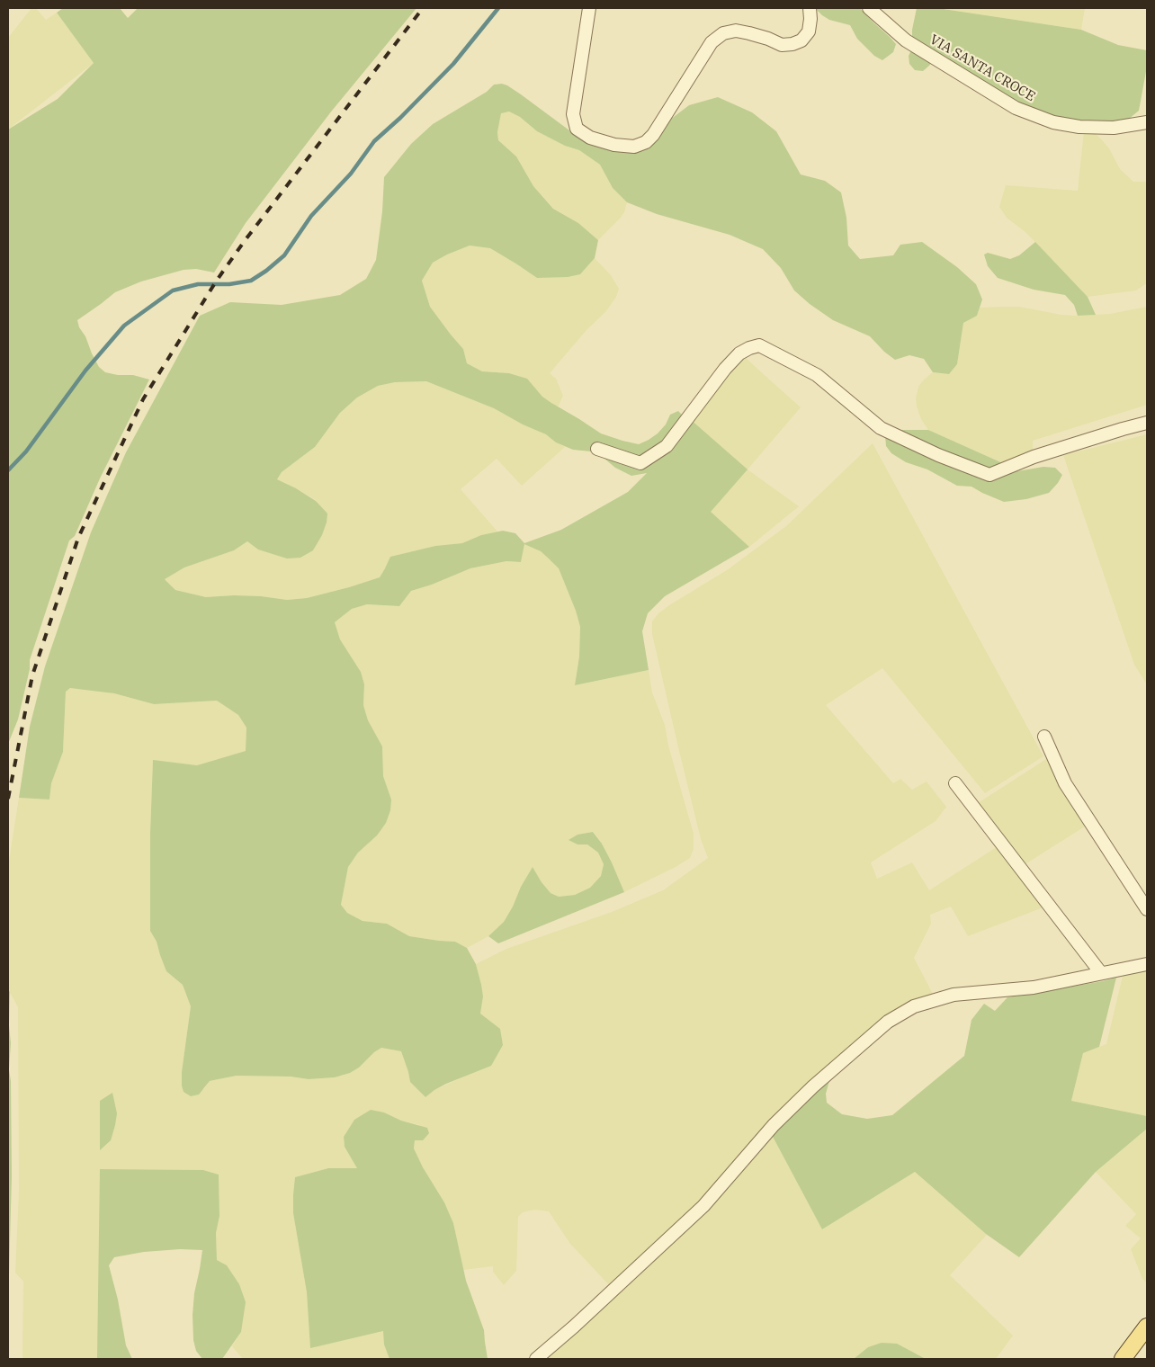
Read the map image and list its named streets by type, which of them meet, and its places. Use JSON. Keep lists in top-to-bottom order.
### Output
{
  "streets": {
    "street": ["VIA SANTA CROCE"]
  }
}
